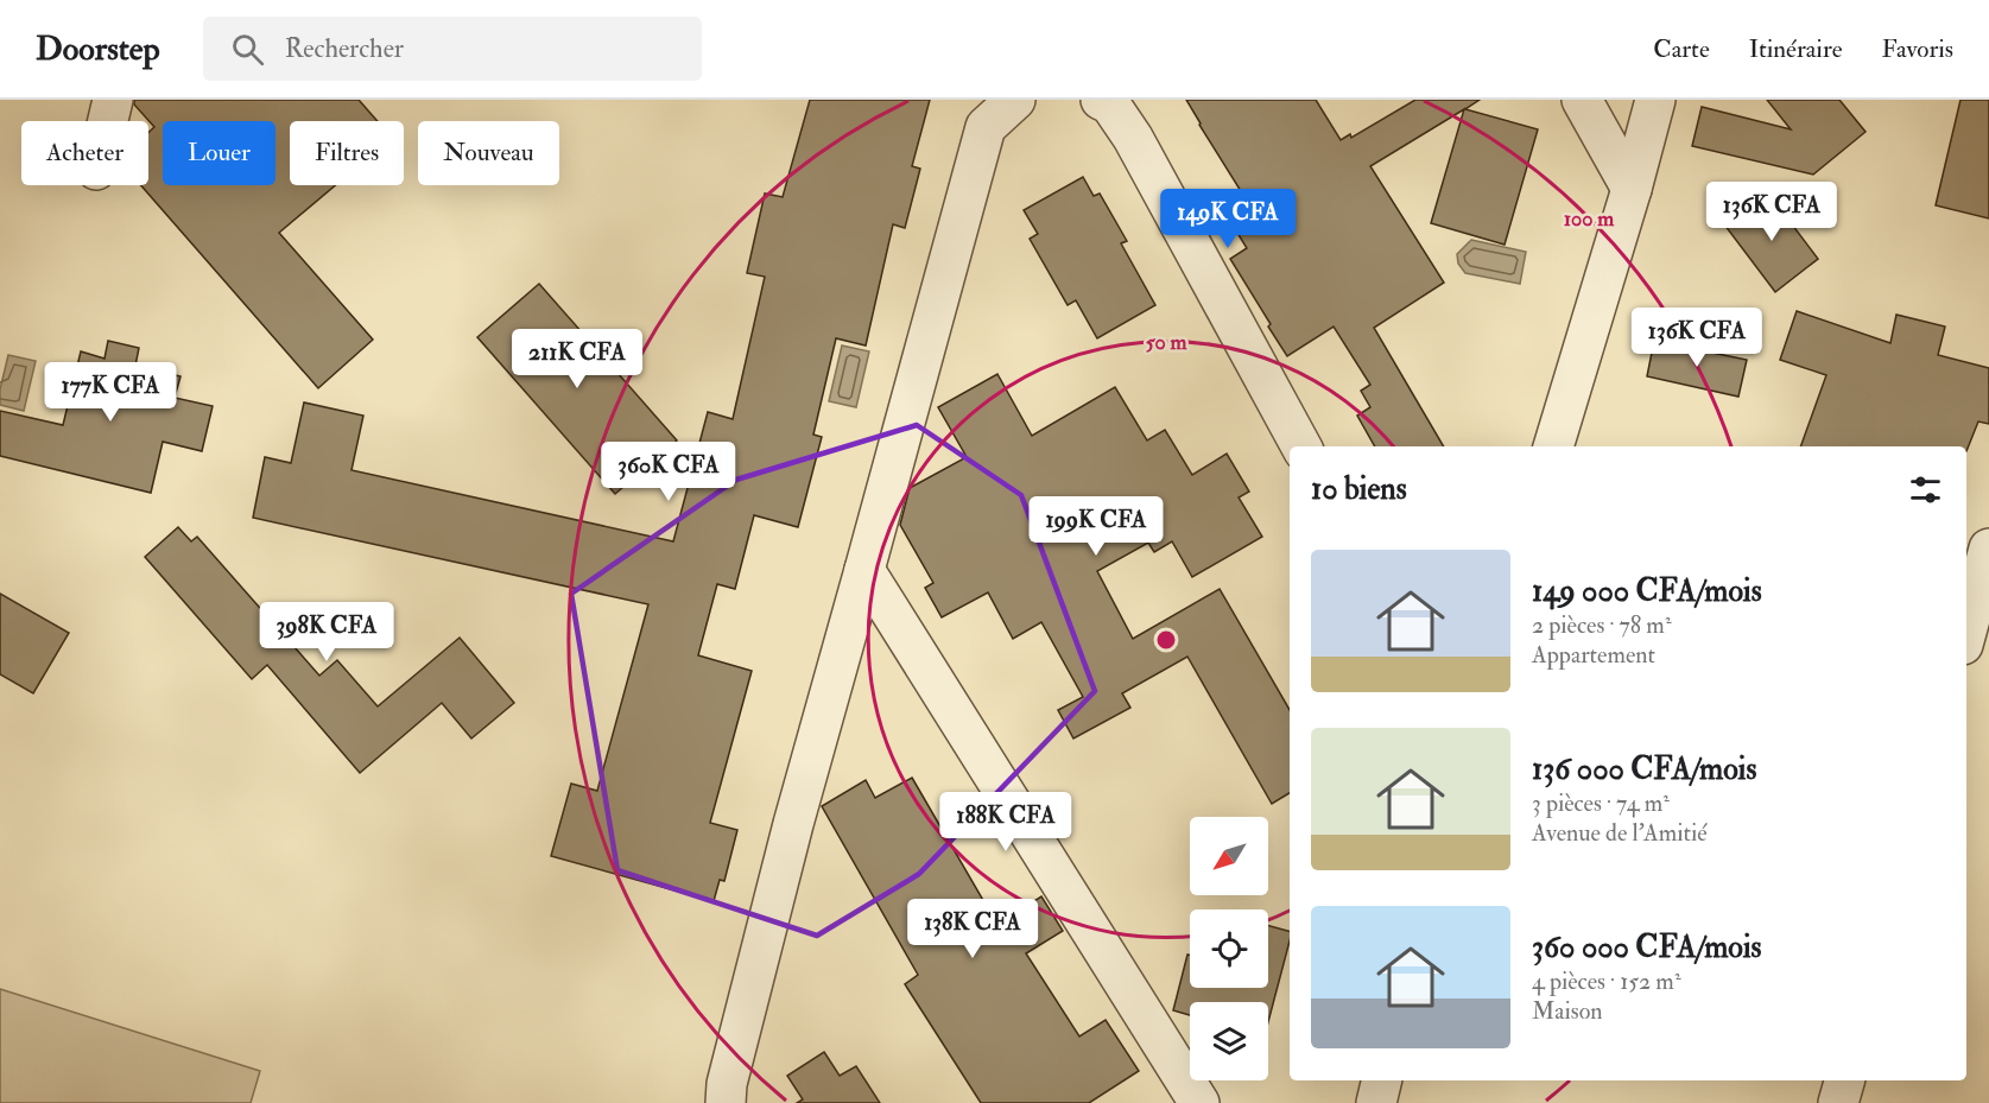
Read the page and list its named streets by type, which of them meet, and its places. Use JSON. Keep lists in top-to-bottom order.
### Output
{
  "north": "bottom left",
  "page": {
    "header": "Doorstep",
    "search": "Rechercher",
    "nav": ["Carte", "Itinéraire", "Favoris"],
    "chip": [
      "Acheter",
      "Louer",
      "Filtres",
      "Nouveau"
    ],
    "price": [
      "136K CFA",
      "149K CFA",
      "136K CFA",
      "211K CFA",
      "177K CFA",
      "360K CFA",
      "199K CFA",
      "398K CFA",
      "188K CFA",
      "138K CFA"
    ],
    "heading": "10 biens",
    "list": [
      {
        "name": "149 000 CFA/mois",
        "note": "2 pièces · 78 m² · Appartement"
      },
      {
        "name": "136 000 CFA/mois",
        "note": "3 pièces · 74 m² · Avenue de l'Amitié"
      },
      {
        "name": "360 000 CFA/mois",
        "note": "4 pièces · 152 m² · Maison"
      }
    ]
  },
  "rings": ["100 m", "50 m"]
}
